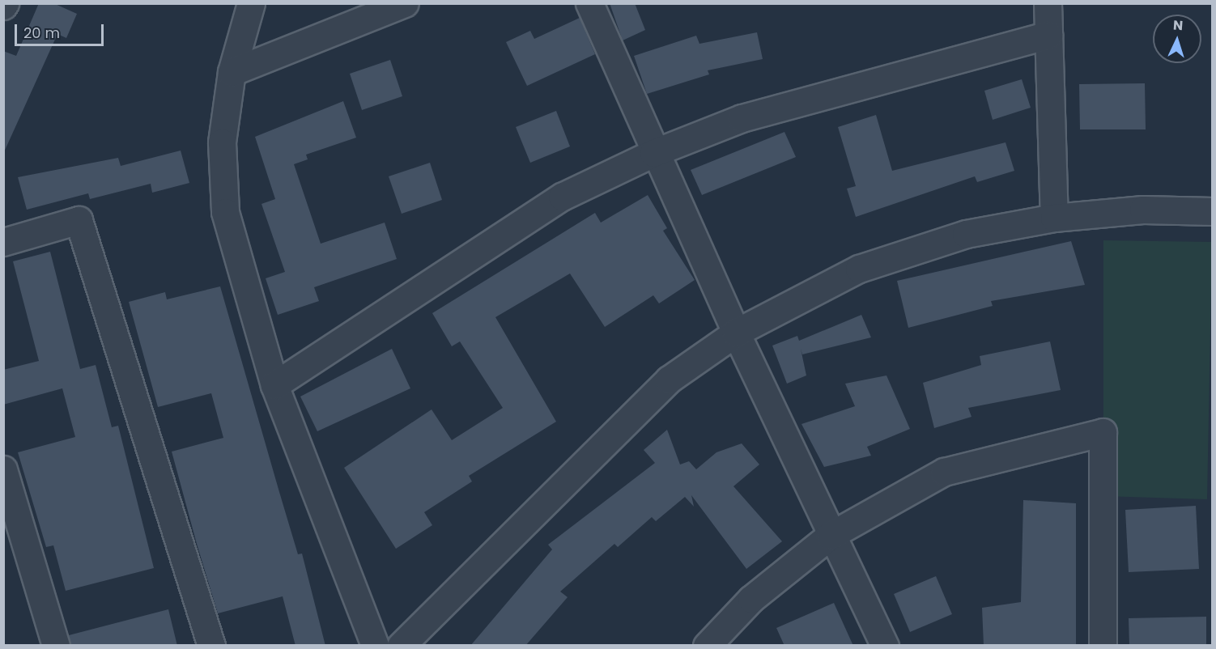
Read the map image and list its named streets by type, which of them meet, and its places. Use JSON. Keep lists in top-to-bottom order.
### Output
{
  "scale_bar": "20 m",
  "north": "top"
}
